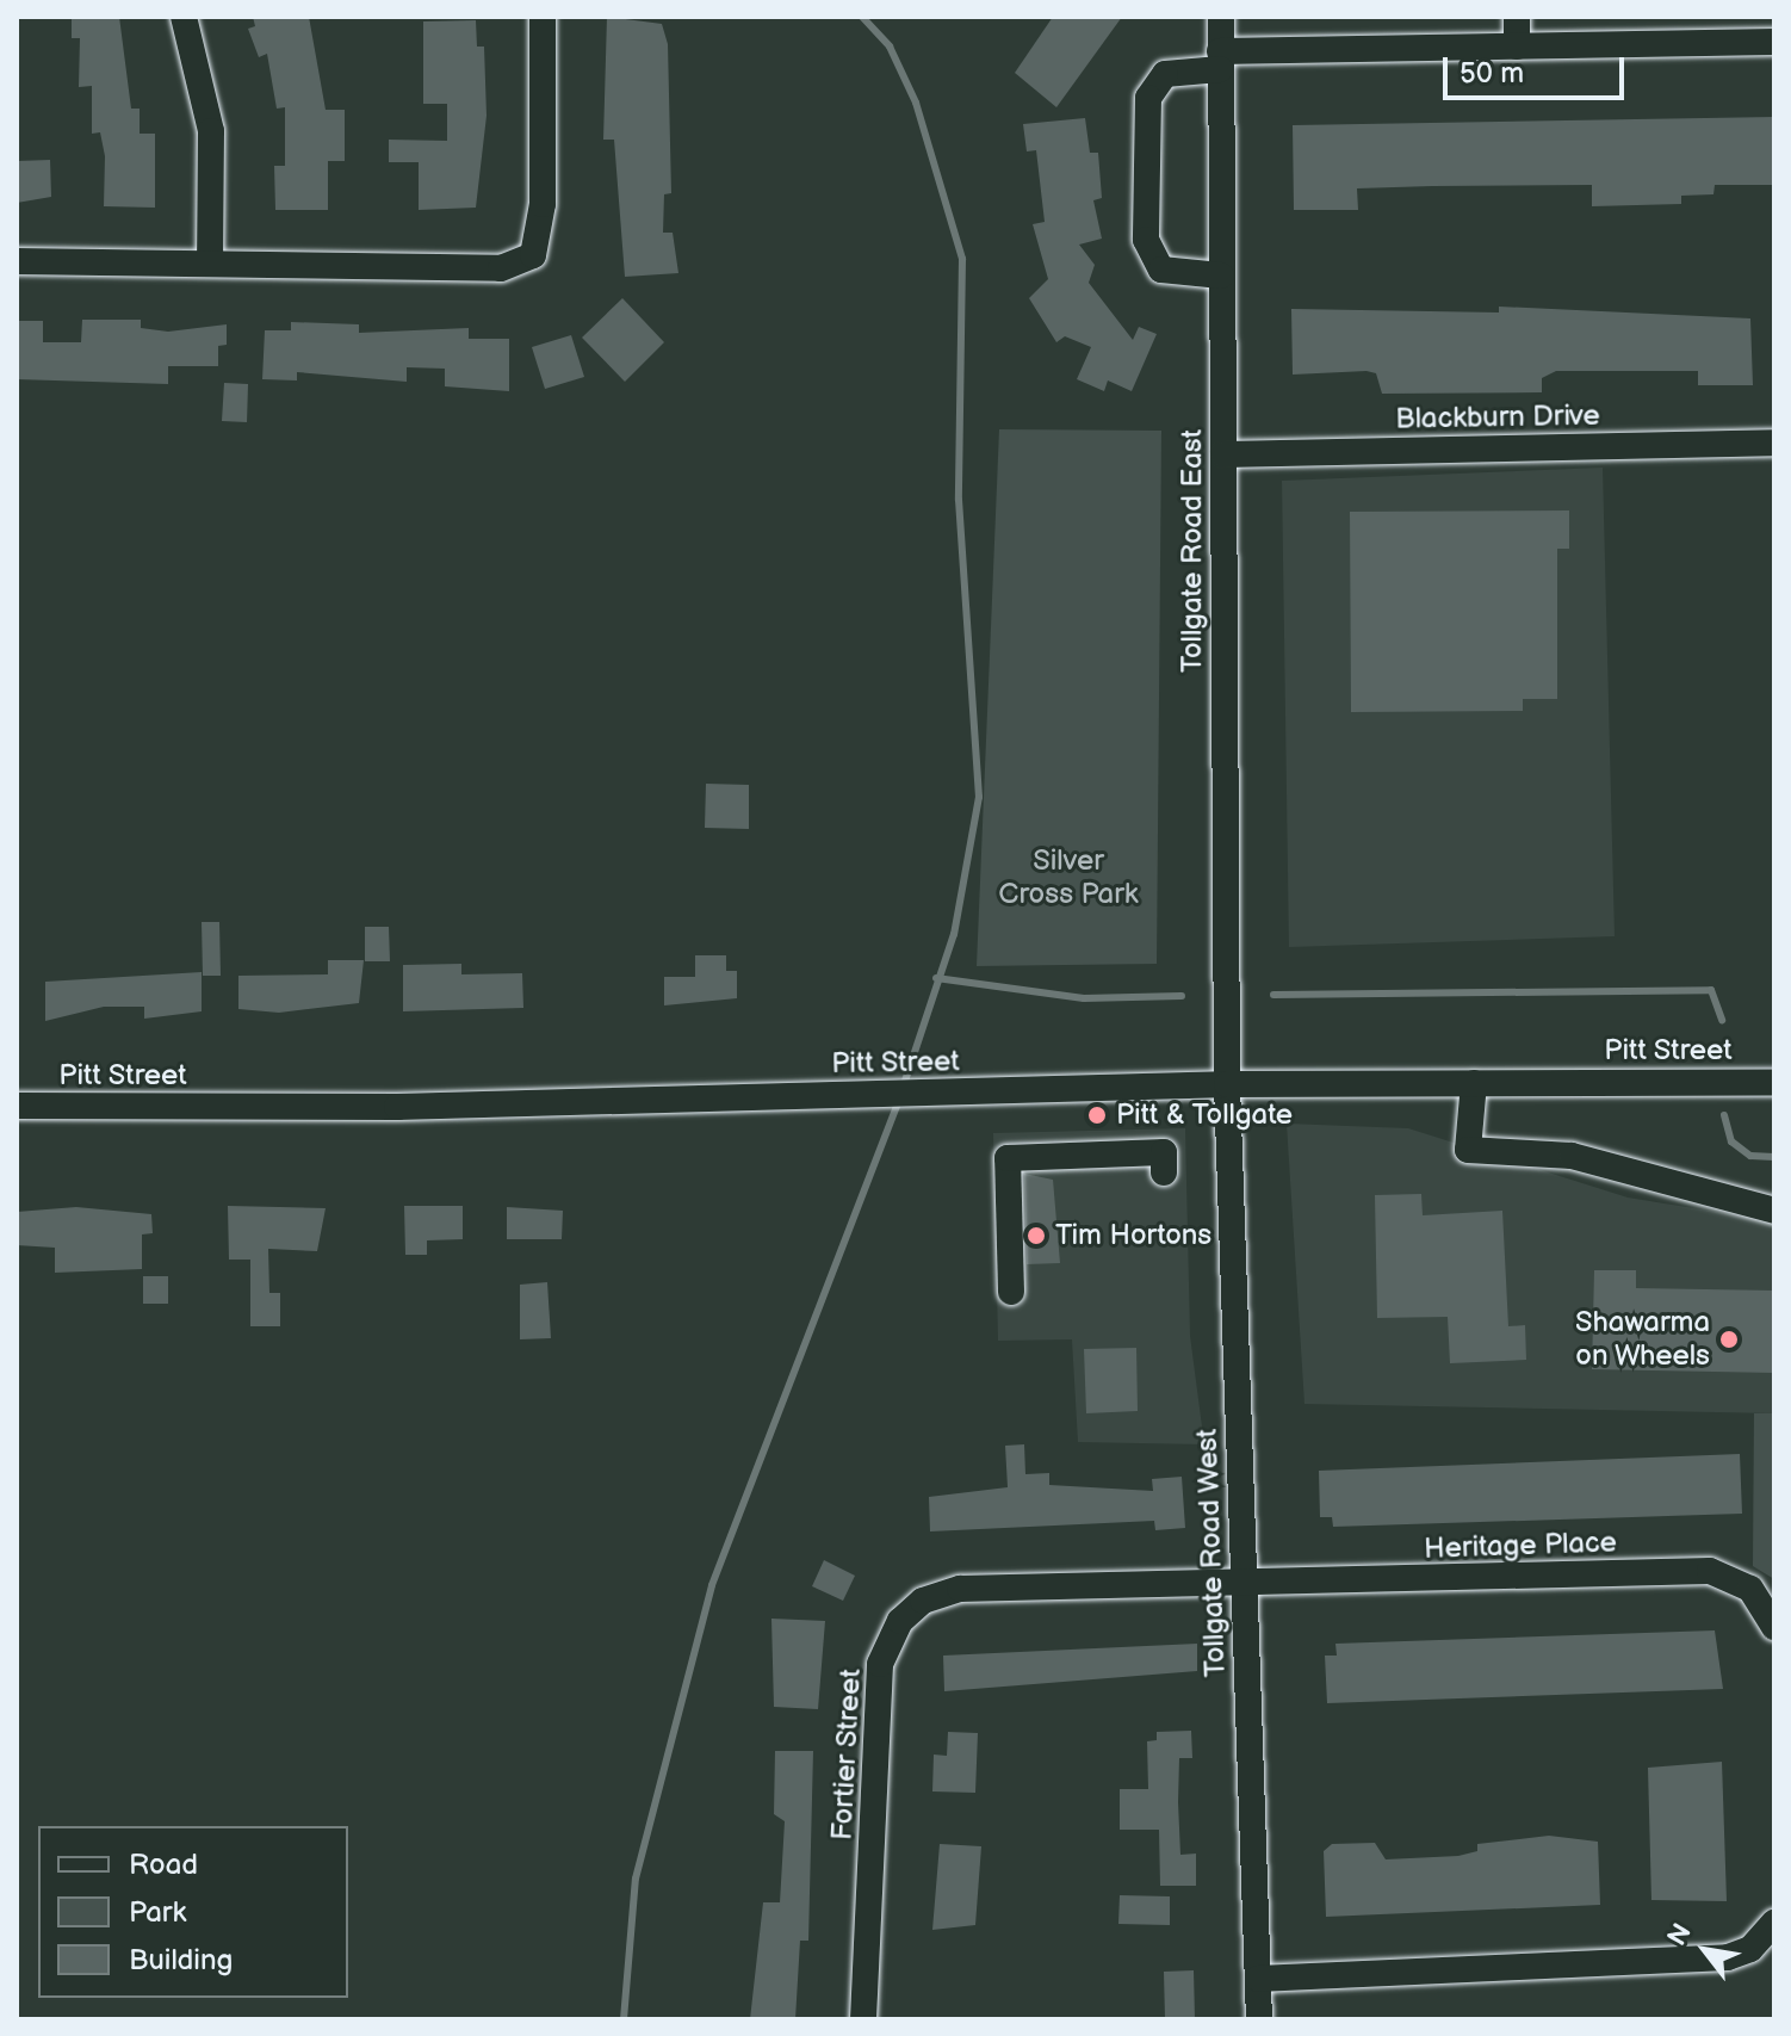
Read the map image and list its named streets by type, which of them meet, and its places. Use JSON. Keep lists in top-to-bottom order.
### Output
{
  "streets": {
    "street": [
      "Blackburn Drive",
      "Tollgate Road East",
      "Pitt Street",
      "Heritage Place",
      "Tollgate Road West",
      "Fortier Street"
    ]
  },
  "crossings": [
    ["Blackburn Drive", "Tollgate Road East"],
    ["Tollgate Road East", "Pitt Street"],
    ["Tollgate Road East", "Tollgate Road West"],
    ["Pitt Street", "Tollgate Road West"],
    ["Heritage Place", "Tollgate Road West"],
    ["Heritage Place", "Fortier Street"],
    ["Tollgate Road West", "Fortier Street"]
  ],
  "parks": ["Silver Cross Park"],
  "places": ["Pitt & Tollgate", "Tim Hortons", "Shawarma on Wheels"],
  "legend": ["Road", "Park", "Building"],
  "scale_bar": "50 m",
  "north": "top left"
}
